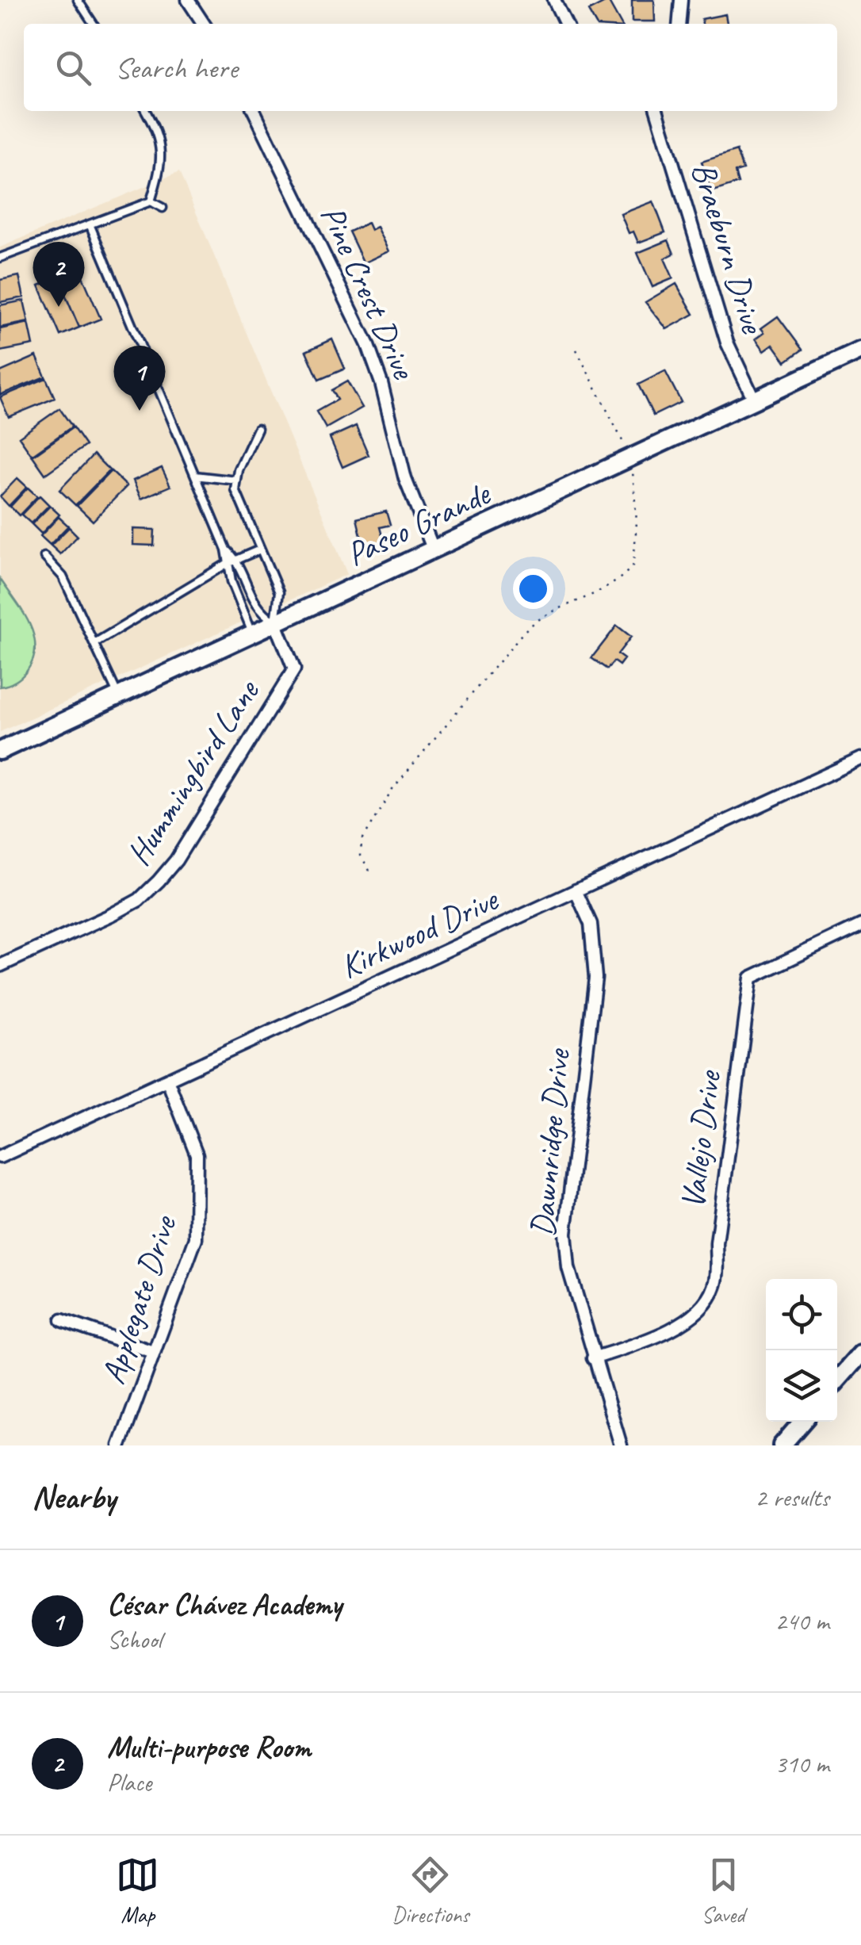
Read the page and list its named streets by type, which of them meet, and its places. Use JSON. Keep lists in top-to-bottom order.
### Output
{
  "streets": {
    "main road": ["Paseo Grande"],
    "street": [
      "Braeburn Drive",
      "Pine Crest Drive",
      "Hummingbird Lane",
      "Kirkwood Drive",
      "Vallejo Drive",
      "Dawnridge Drive",
      "Applegate Drive"
    ]
  },
  "crossings": [
    ["Braeburn Drive", "Paseo Grande"],
    ["Pine Crest Drive", "Paseo Grande"],
    ["Paseo Grande", "Hummingbird Lane"],
    ["Kirkwood Drive", "Dawnridge Drive"],
    ["Kirkwood Drive", "Applegate Drive"],
    ["Vallejo Drive", "Dawnridge Drive"]
  ],
  "page": {
    "search": "Search here",
    "pins": ["2", "1"],
    "heading": ["Nearby", "2 results"],
    "list": [
      {
        "mark": "1",
        "name": "César Chávez Academy",
        "note": "School",
        "value": "240 m"
      },
      {
        "mark": "2",
        "name": "Multi-purpose Room",
        "note": "Place",
        "value": "310 m"
      }
    ],
    "nav": ["Map", "Directions", "Saved"]
  }
}
